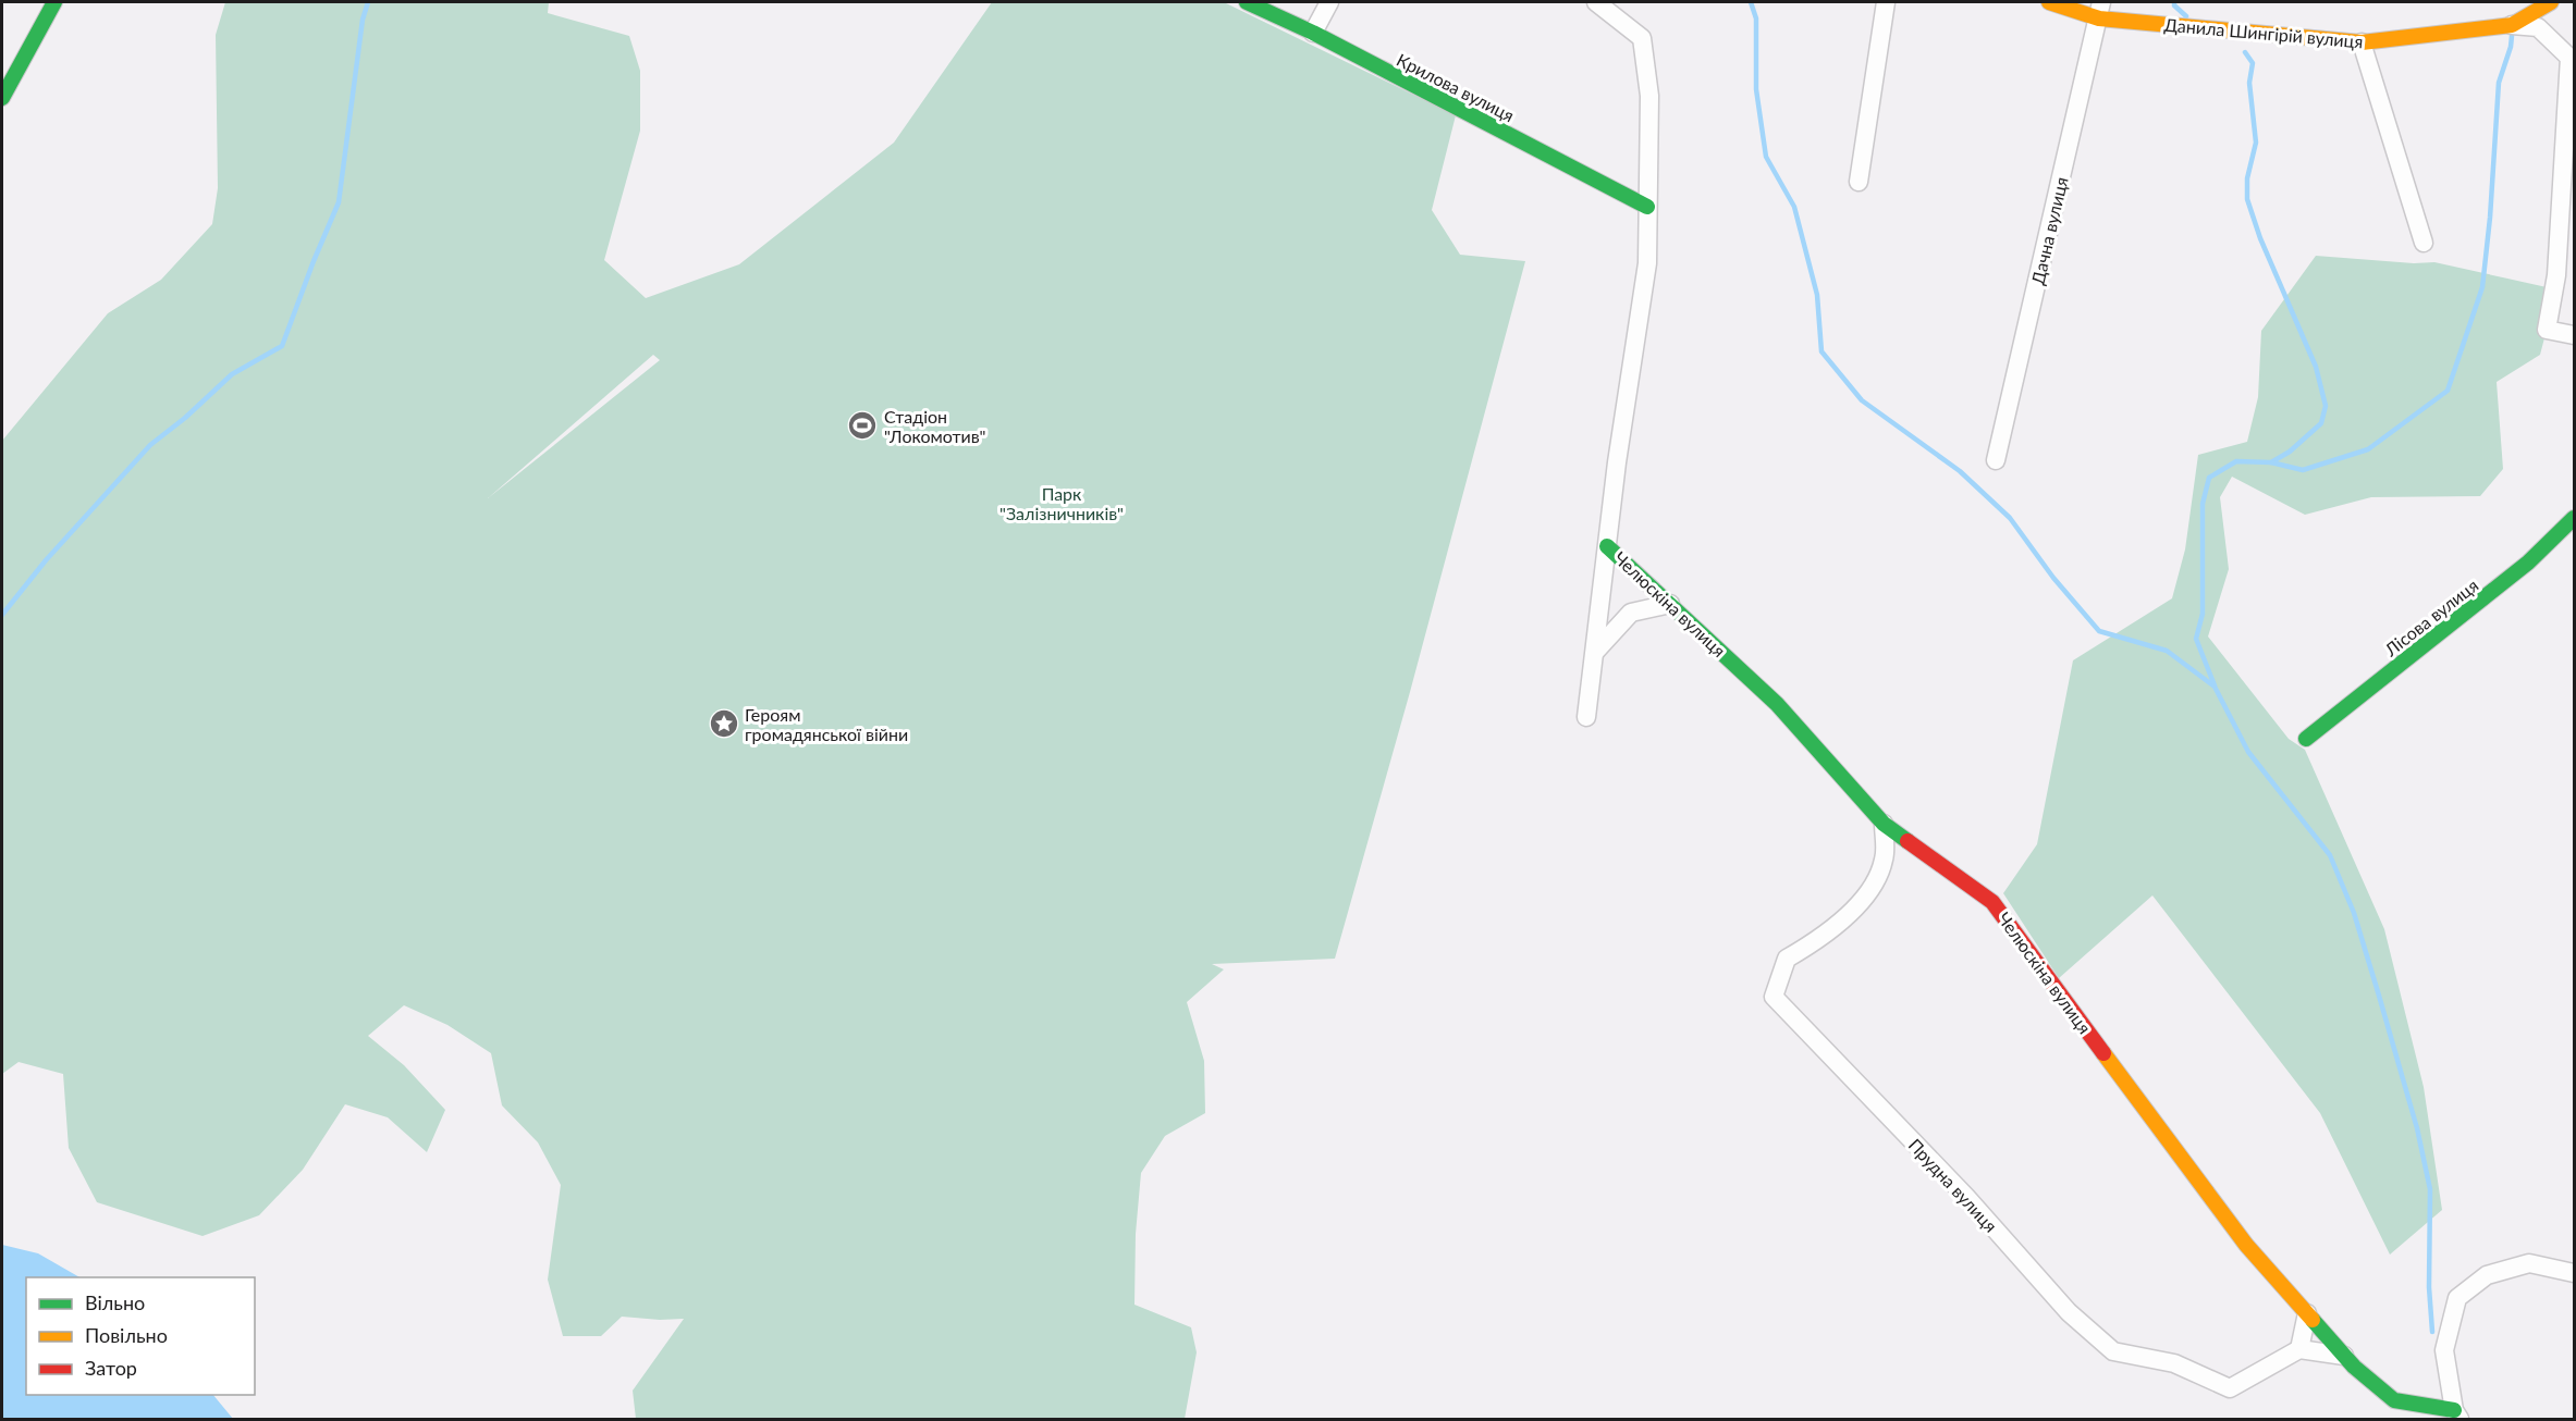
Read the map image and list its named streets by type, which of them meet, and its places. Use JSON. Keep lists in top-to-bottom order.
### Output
{
  "streets": {
    "street": [
      "Данила Шингірій вулиця",
      "Крилова вулиця",
      "Дачна вулиця",
      "Челюскіна вулиця",
      "Лісова вулиця",
      "Прудна вулиця"
    ]
  },
  "crossings": [
    ["Данила Шингірій вулиця", "Дачна вулиця"],
    ["Крилова вулиця", "Челюскіна вулиця"],
    ["Челюскіна вулиця", "Прудна вулиця"]
  ],
  "parks": ["Парк \"Залізничників\""],
  "places": {
    "sports": ["Стадіон \"Локомотив\""],
    "place": ["Героям громадянської війни"]
  },
  "legend": ["Вільно", "Повільно", "Затор"]
}
